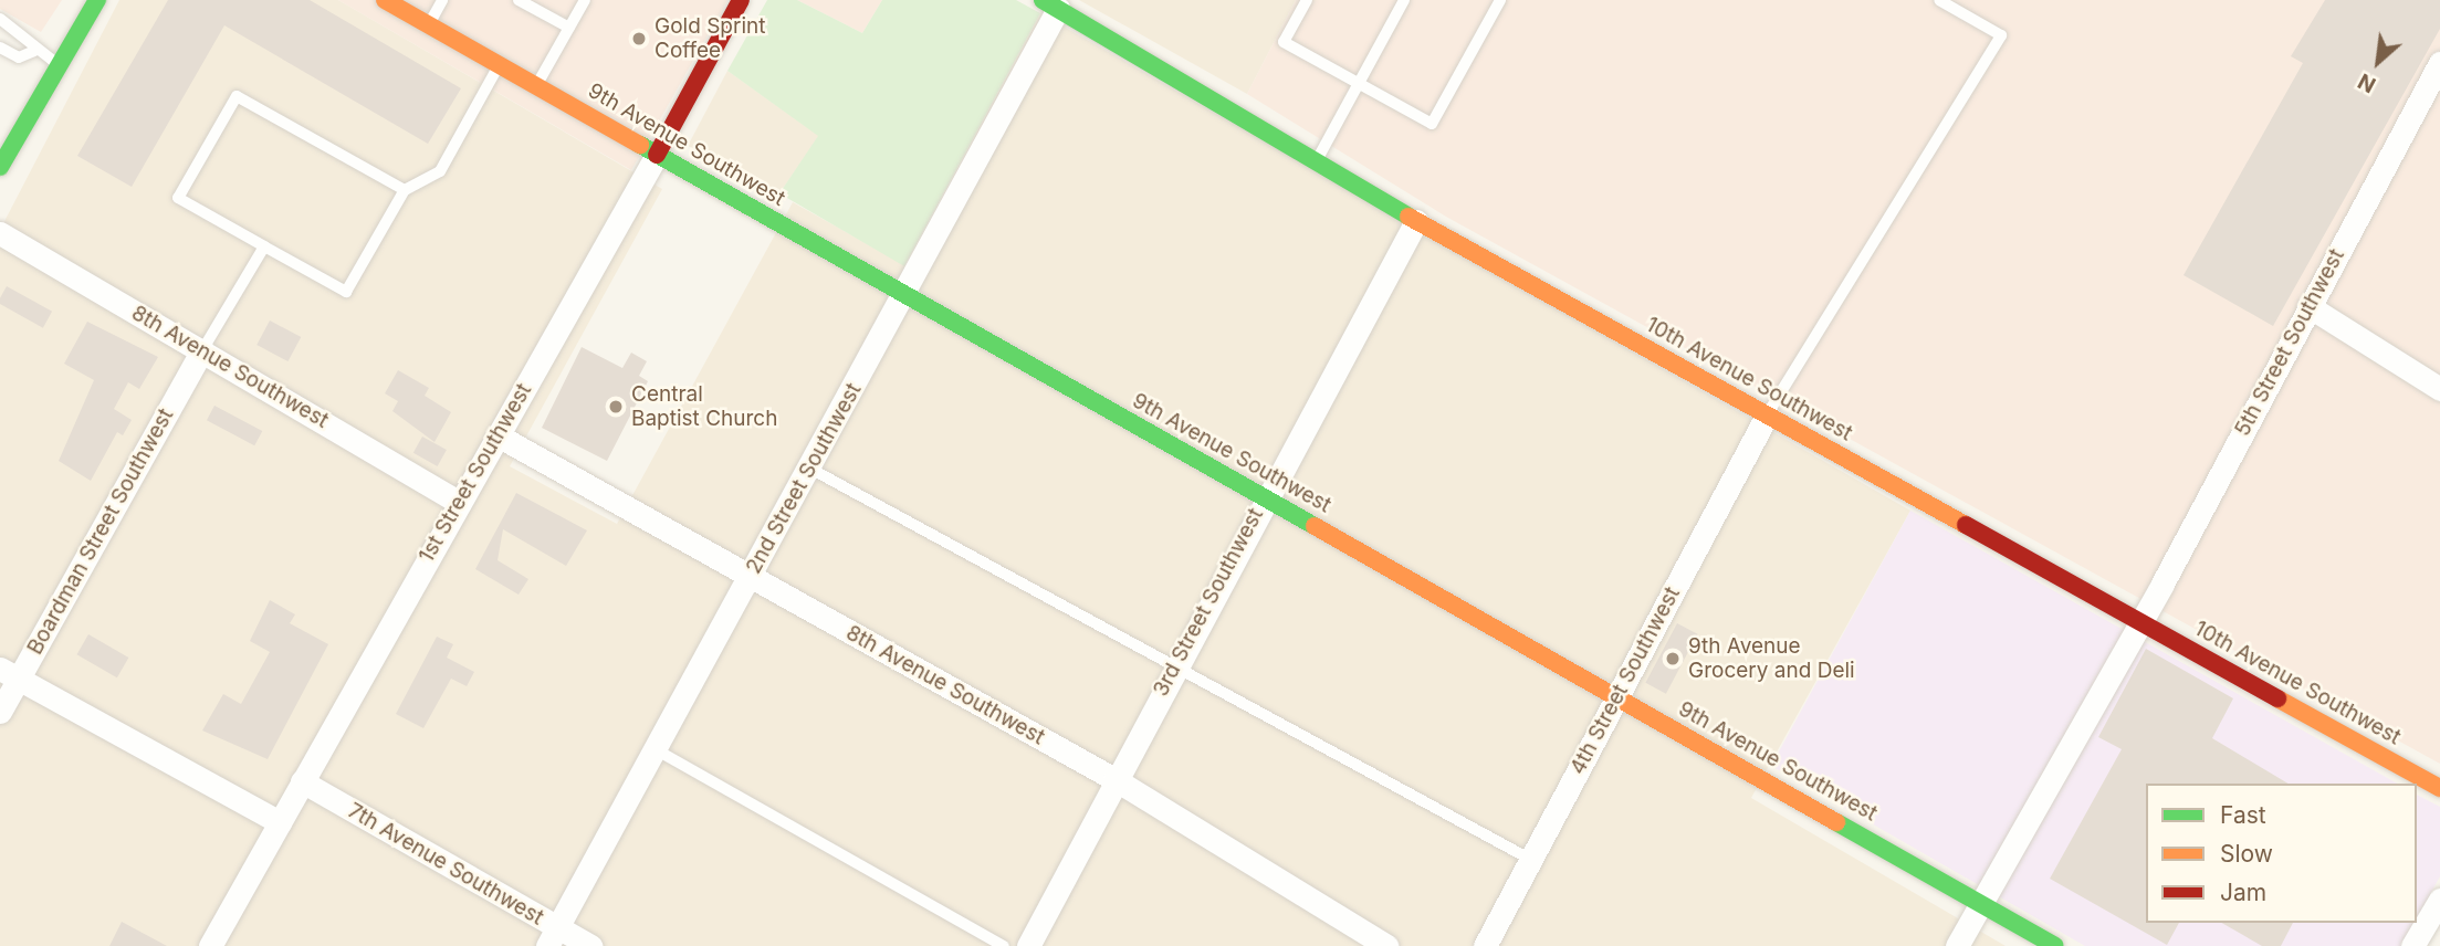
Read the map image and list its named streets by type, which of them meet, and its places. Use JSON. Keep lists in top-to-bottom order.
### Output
{
  "streets": {
    "street": [
      "9th Avenue Southwest",
      "5th Street Southwest",
      "8th Avenue Southwest",
      "10th Avenue Southwest",
      "1st Street Southwest",
      "2nd Street Southwest",
      "Boardman Street Southwest",
      "3rd Street Southwest",
      "4th Street Southwest",
      "7th Avenue Southwest"
    ]
  },
  "crossings": [
    ["9th Avenue Southwest", "5th Street Southwest"],
    ["9th Avenue Southwest", "1st Street Southwest"],
    ["9th Avenue Southwest", "2nd Street Southwest"],
    ["9th Avenue Southwest", "3rd Street Southwest"],
    ["9th Avenue Southwest", "4th Street Southwest"],
    ["5th Street Southwest", "10th Avenue Southwest"],
    ["8th Avenue Southwest", "1st Street Southwest"],
    ["8th Avenue Southwest", "2nd Street Southwest"],
    ["8th Avenue Southwest", "Boardman Street Southwest"],
    ["8th Avenue Southwest", "3rd Street Southwest"],
    ["10th Avenue Southwest", "2nd Street Southwest"],
    ["10th Avenue Southwest", "3rd Street Southwest"],
    ["10th Avenue Southwest", "4th Street Southwest"],
    ["1st Street Southwest", "7th Avenue Southwest"],
    ["2nd Street Southwest", "7th Avenue Southwest"]
  ],
  "places": ["Gold Sprint Coffee", "Central Baptist Church", "9th Avenue Grocery and Deli"],
  "legend": ["Fast", "Slow", "Jam"],
  "north": "bottom left"
}
